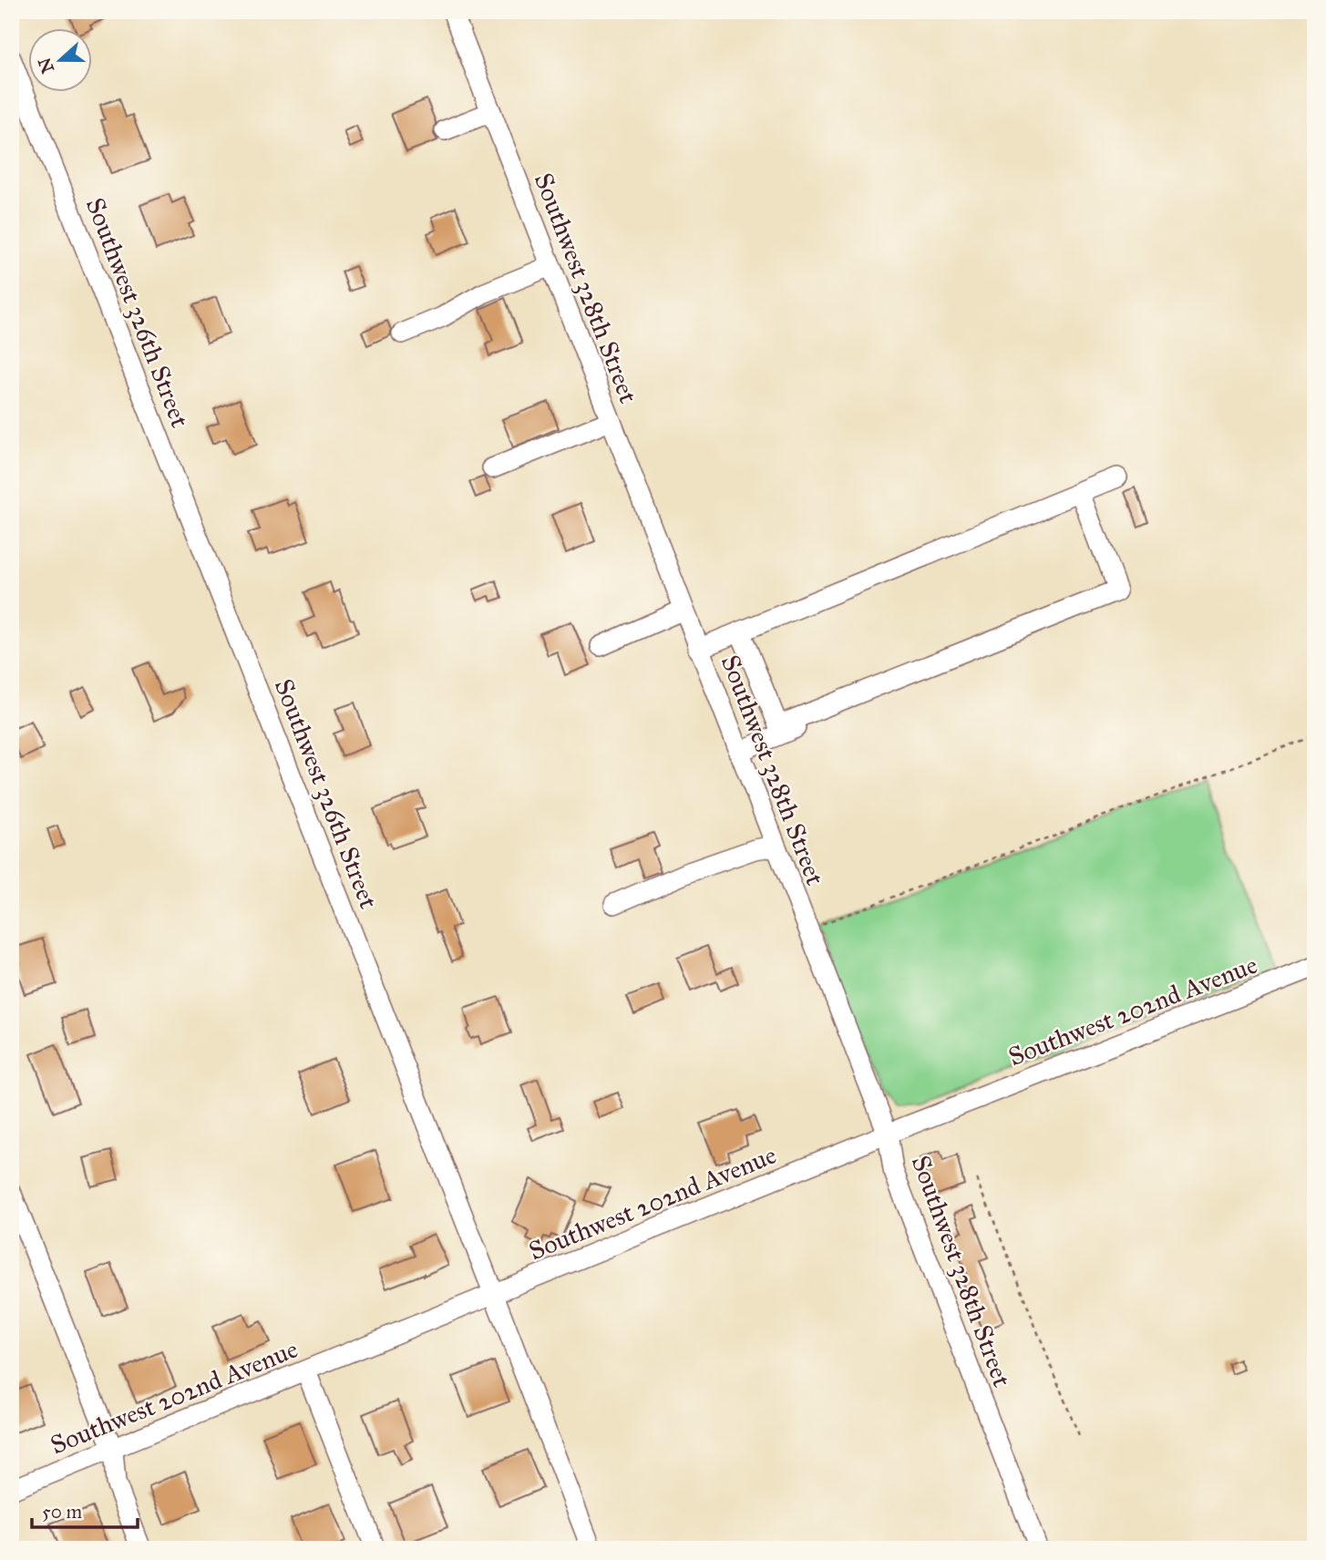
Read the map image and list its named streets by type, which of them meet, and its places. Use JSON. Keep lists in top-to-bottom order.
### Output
{
  "streets": {
    "street": ["Southwest 328th Street", "Southwest 326th Street", "Southwest 202nd Avenue"]
  },
  "crossings": [
    ["Southwest 328th Street", "Southwest 202nd Avenue"],
    ["Southwest 326th Street", "Southwest 202nd Avenue"]
  ],
  "scale_bar": "50 m",
  "north": "left"
}
